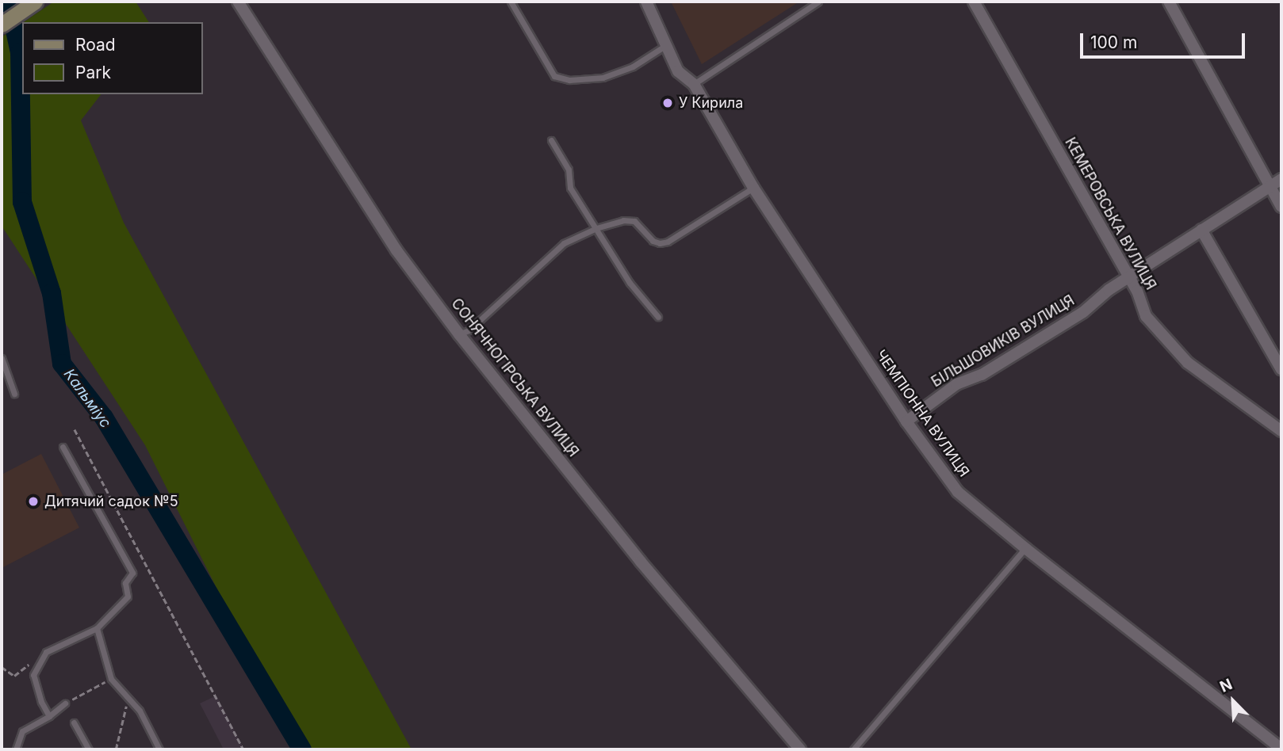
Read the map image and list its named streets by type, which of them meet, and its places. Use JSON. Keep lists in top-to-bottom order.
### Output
{
  "streets": {
    "street": [
      "КЕМЕРОВСЬКА ВУЛИЦЯ",
      "БІЛЬШОВИКІВ ВУЛИЦЯ",
      "СОНЯЧНОГІРСЬКА ВУЛИЦЯ",
      "ЧЕМПІОННА ВУЛИЦЯ"
    ]
  },
  "crossings": [
    ["КЕМЕРОВСЬКА ВУЛИЦЯ", "БІЛЬШОВИКІВ ВУЛИЦЯ"],
    ["БІЛЬШОВИКІВ ВУЛИЦЯ", "ЧЕМПІОННА ВУЛИЦЯ"]
  ],
  "water": ["Кальміус"],
  "places": ["У Кирила", "Дитячий садок №5"],
  "legend": ["Road", "Park"],
  "scale_bar": "100 m",
  "north": "top left"
}
